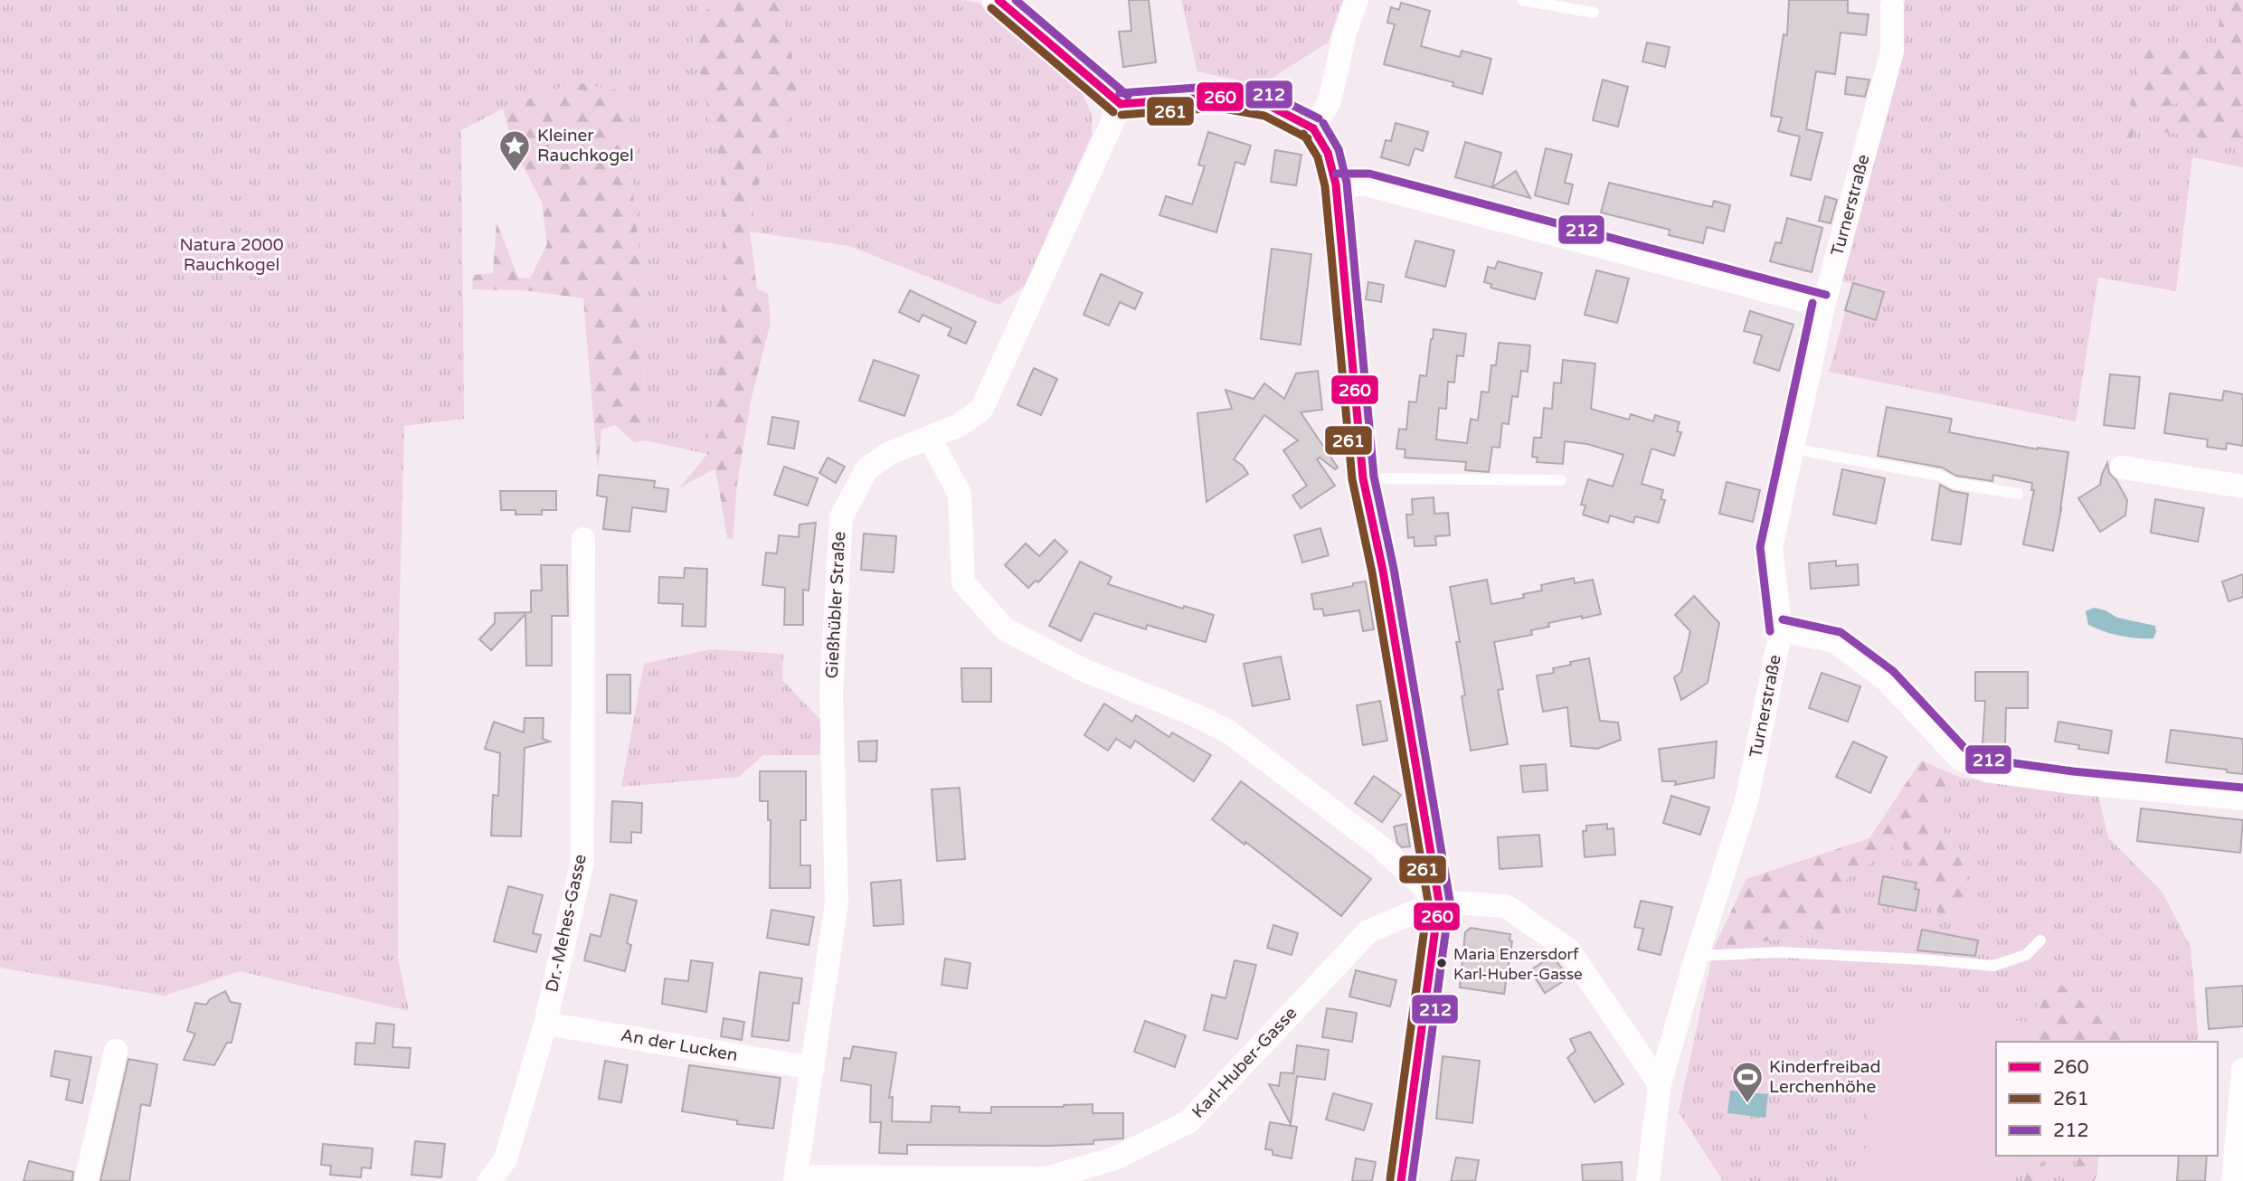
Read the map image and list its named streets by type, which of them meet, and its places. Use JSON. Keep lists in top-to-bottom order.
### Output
{
  "streets": {
    "street": [
      "Turnerstraße",
      "Gießhübler Straße",
      "Dr.-Mehes-Gasse",
      "An der Lucken",
      "Karl-Huber-Gasse"
    ]
  },
  "crossings": [
    ["Gießhübler Straße", "An der Lucken"],
    ["Gießhübler Straße", "Karl-Huber-Gasse"],
    ["Dr.-Mehes-Gasse", "An der Lucken"]
  ],
  "parks": ["Natura 2000 Rauchkogel"],
  "places": {
    "place": ["Kleiner Rauchkogel"],
    "other": ["Maria Enzersdorf Karl-Huber-Gasse"],
    "sports": ["Kinderfreibad Lerchenhöhe"]
  },
  "lines": ["transit line 260", "transit line 212", "transit line 261"],
  "legend": ["260", "261", "212"]
}
